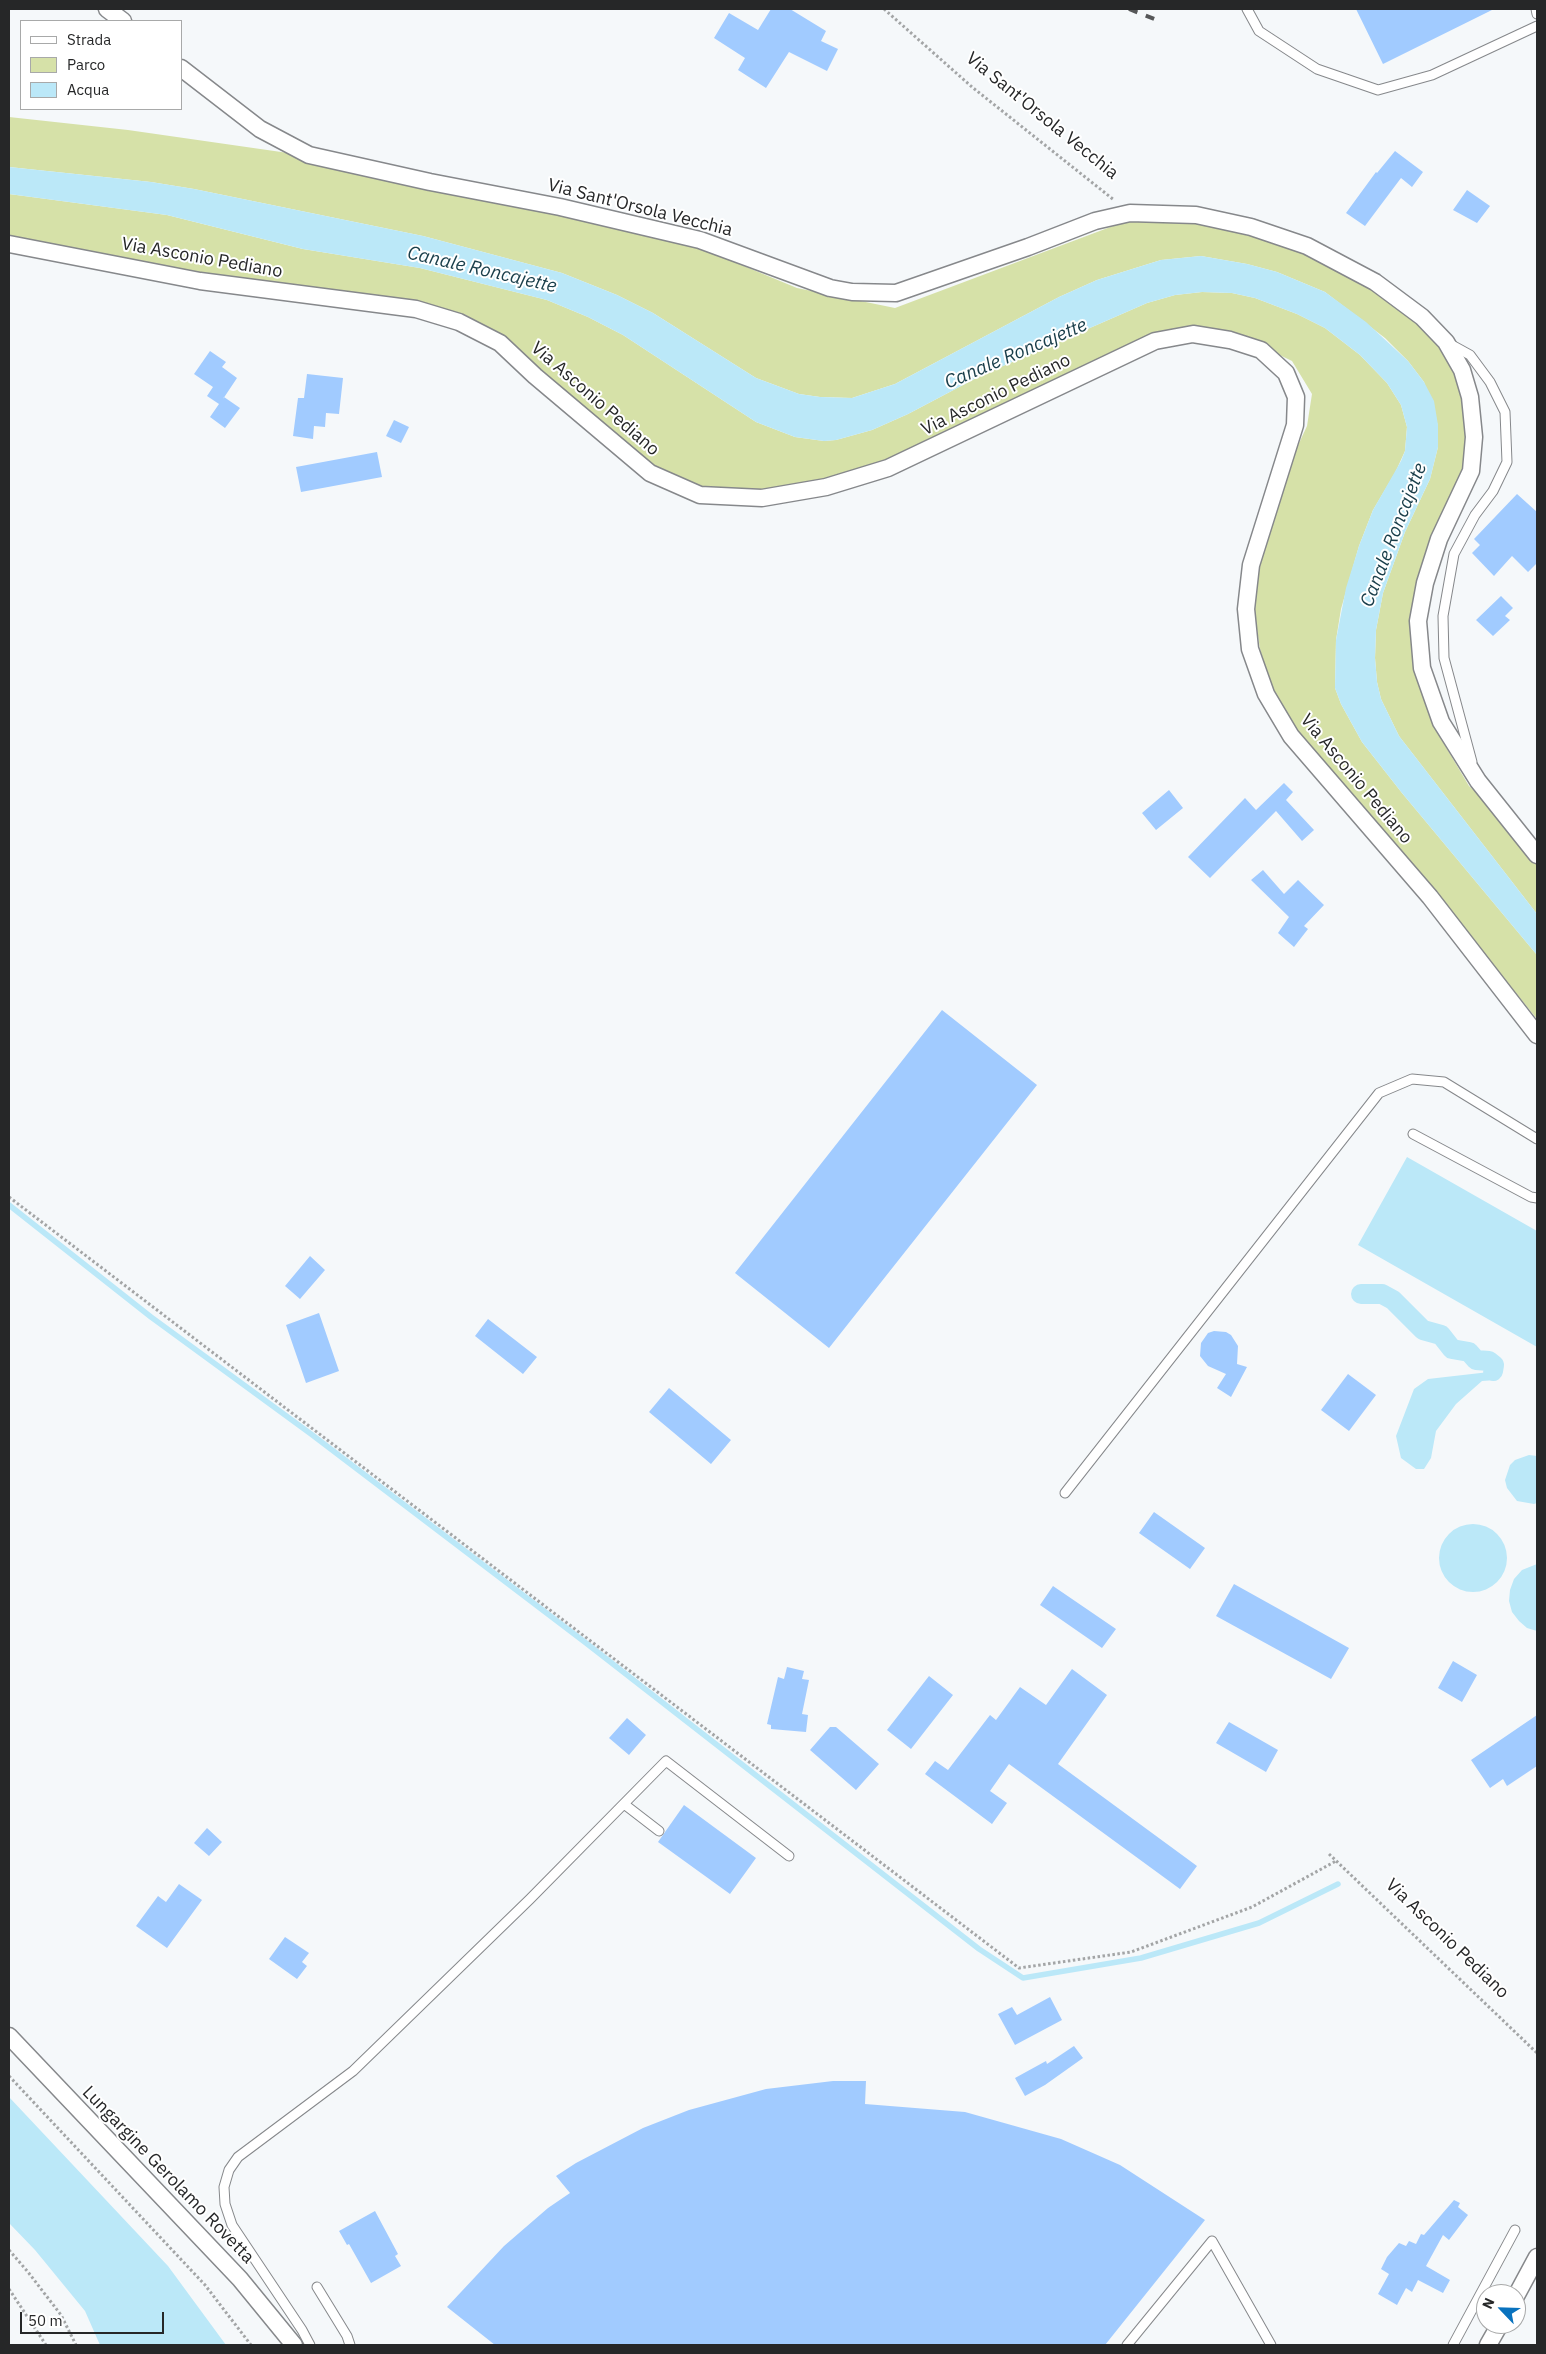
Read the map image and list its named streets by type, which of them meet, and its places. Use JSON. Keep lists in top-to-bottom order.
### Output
{
  "streets": {
    "street": ["Via Sant'Orsola Vecchia", "Via Asconio Pediano", "Lungargine Gerolamo Rovetta"]
  },
  "water": ["Canale Roncajette"],
  "legend": ["Strada", "Parco", "Acqua"],
  "scale_bar": "50 m",
  "north": "top left"
}
